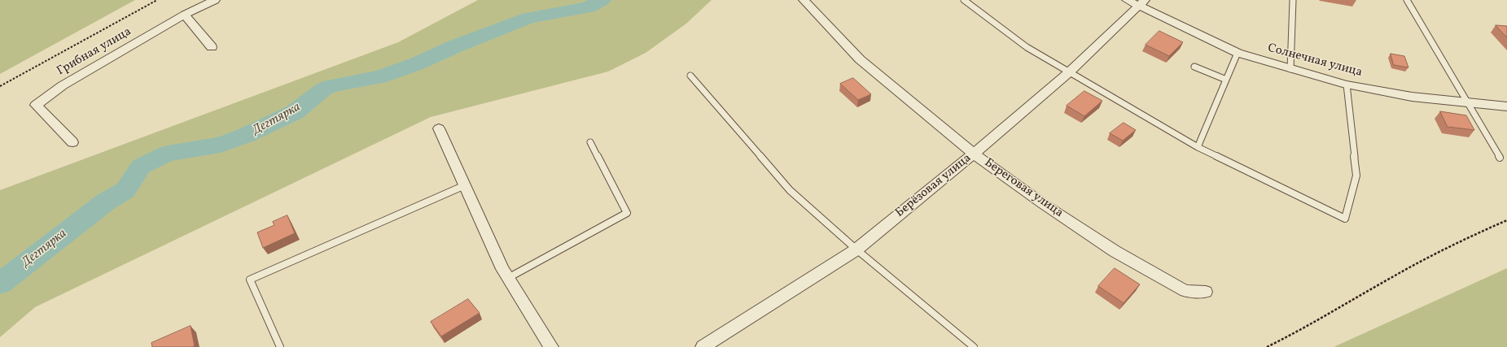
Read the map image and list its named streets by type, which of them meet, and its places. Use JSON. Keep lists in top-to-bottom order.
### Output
{
  "streets": {
    "street": [
      "Грибная улица",
      "Солнечная улица",
      "Берёзовая улица",
      "Береговая улица"
    ]
  },
  "crossings": [
    ["Солнечная улица", "Берёзовая улица"],
    ["Берёзовая улица", "Береговая улица"]
  ],
  "water": ["Дегтярка"]
}
